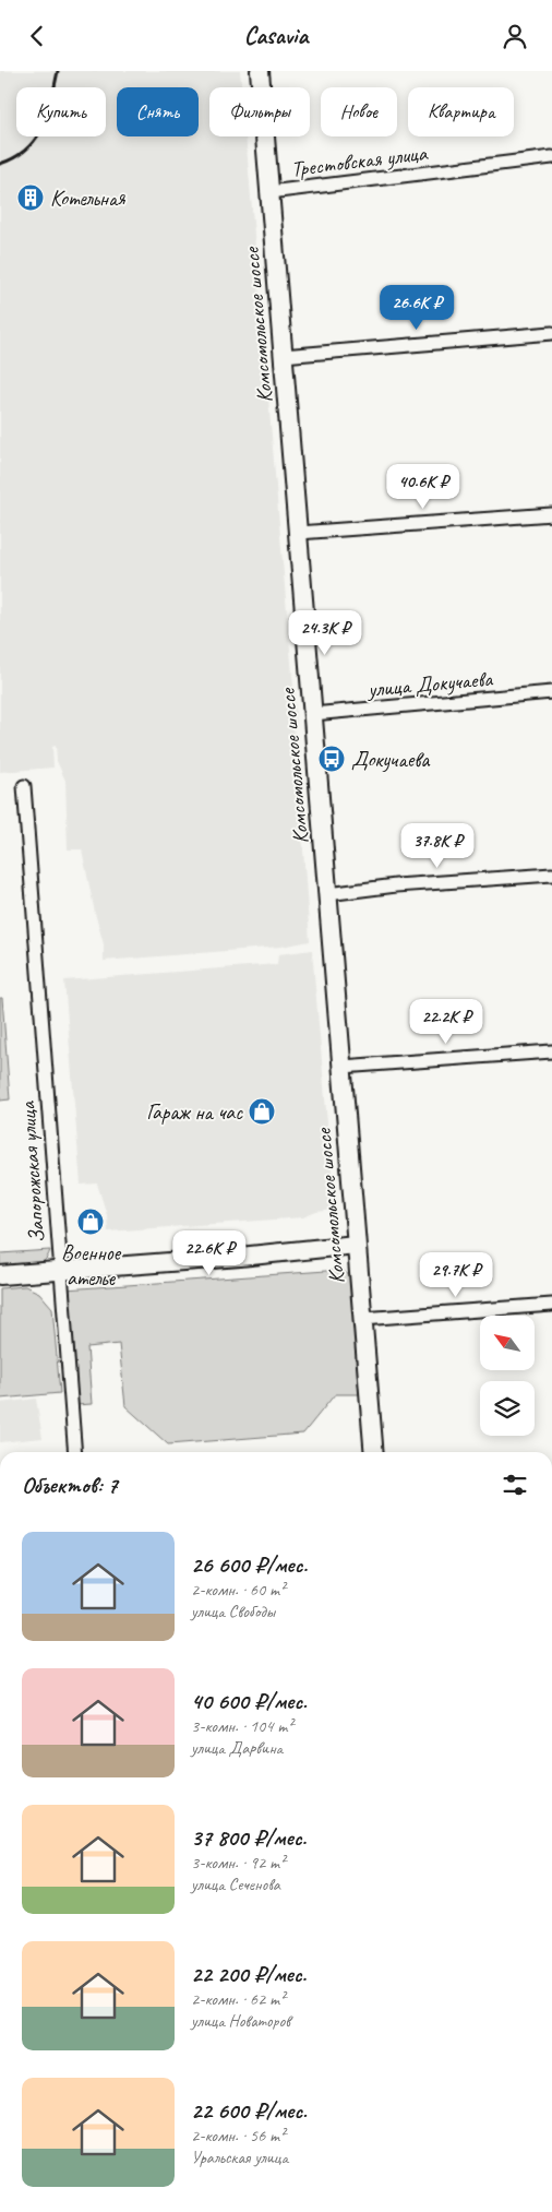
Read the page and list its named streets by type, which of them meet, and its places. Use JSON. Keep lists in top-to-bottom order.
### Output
{
  "streets": {
    "main road": ["Комсомольское шоссе"],
    "street": ["Трестовская улица", "улица Докучаева", "Запорожская улица"]
  },
  "crossings": [
    ["Трестовская улица", "Комсомольское шоссе"],
    ["Комсомольское шоссе", "улица Докучаева"]
  ],
  "places": {
    "building": ["Котельная"],
    "bus stop": ["Докучаева"],
    "shop": ["Гараж на час", "Военное ателье"]
  },
  "north": "top left",
  "page": {
    "header": "Casavia",
    "chip": [
      "Купить",
      "Снять",
      "Фильтры",
      "Новое",
      "Квартира"
    ],
    "price": [
      "26.6K ₽",
      "40.6K ₽",
      "24.3K ₽",
      "37.8K ₽",
      "22.2K ₽",
      "22.6K ₽",
      "29.7K ₽"
    ],
    "heading": "Объектов: 7",
    "list": [
      {
        "name": "26 600 ₽/мес.",
        "note": "2-комн. · 60 m² · улица Свободы"
      },
      {
        "name": "40 600 ₽/мес.",
        "note": "3-комн. · 104 m² · улица Дарвина"
      },
      {
        "name": "37 800 ₽/мес.",
        "note": "3-комн. · 92 m² · улица Сеченова"
      },
      {
        "name": "22 200 ₽/мес.",
        "note": "2-комн. · 62 m² · улица Новаторов"
      },
      {
        "name": "22 600 ₽/мес.",
        "note": "2-комн. · 56 m² · Уральская улица"
      }
    ]
  }
}
